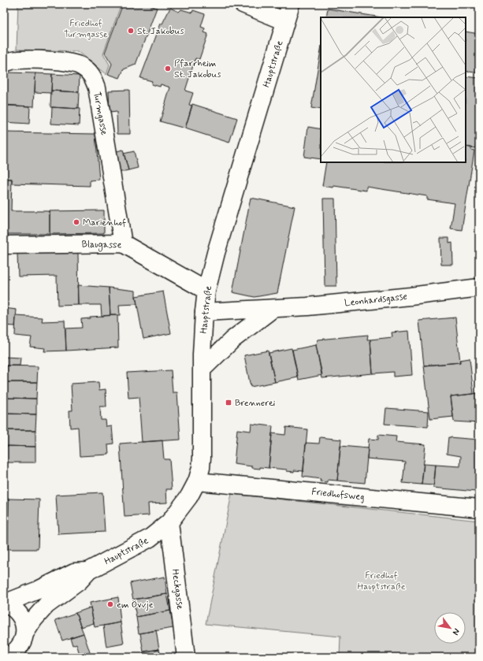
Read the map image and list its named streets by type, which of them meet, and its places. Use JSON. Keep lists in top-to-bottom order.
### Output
{
  "streets": {
    "street": [
      "Hauptstraße",
      "Turmgasse",
      "Blaugasse",
      "Leonhardsgasse",
      "Friedhofsweg",
      "Heckgasse"
    ]
  },
  "crossings": [
    ["Hauptstraße", "Blaugasse"],
    ["Hauptstraße", "Leonhardsgasse"],
    ["Hauptstraße", "Friedhofsweg"],
    ["Hauptstraße", "Heckgasse"],
    ["Turmgasse", "Blaugasse"]
  ],
  "parks": ["Friedhof Turmgasse", "Friedhof Hauptstraße"],
  "places": {
    "other": [
      "St. Jakobus",
      "Pfarrheim St. Jakobus",
      "Marienhof",
      "em Övvje"
    ],
    "transit": ["Brennerei"]
  },
  "north": "bottom right"
}
